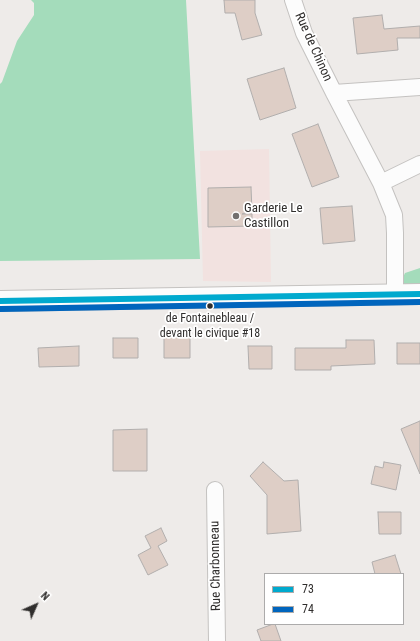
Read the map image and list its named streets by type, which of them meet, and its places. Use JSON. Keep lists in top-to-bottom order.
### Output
{
  "streets": {
    "street": ["Rue de Chinon", "Rue Charbonneau"]
  },
  "places": ["Garderie Le Castillon", "de Fontainebleau / devant le civique #18"],
  "lines": ["transit line 73", "transit line 74"],
  "legend": ["73", "74"],
  "north": "top right"
}
